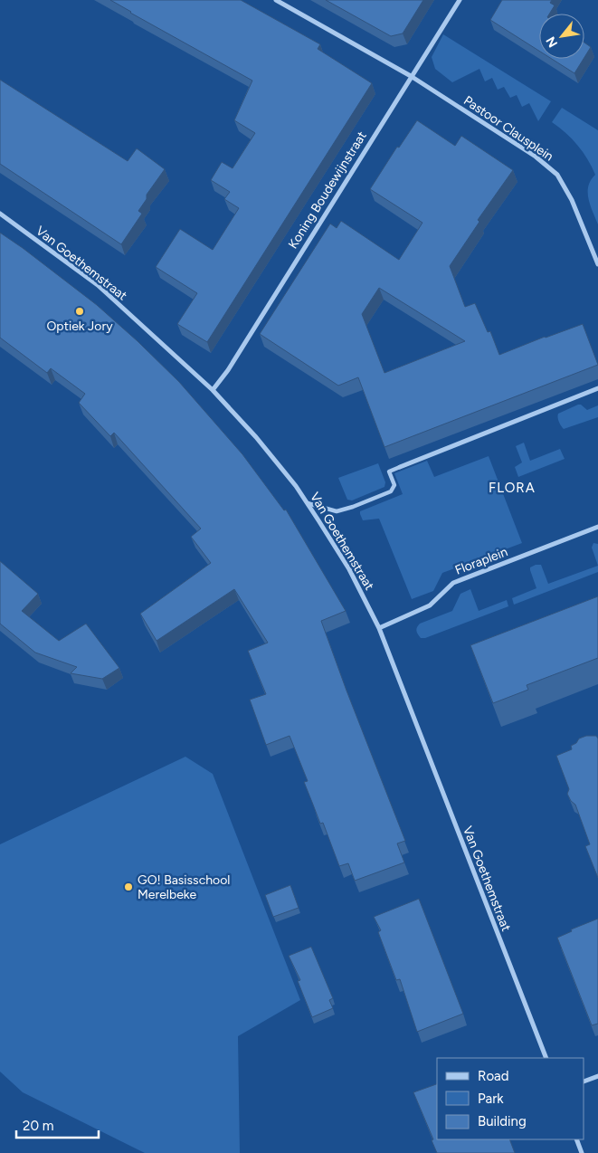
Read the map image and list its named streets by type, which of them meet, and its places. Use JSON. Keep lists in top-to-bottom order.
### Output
{
  "streets": {
    "street": [
      "Pastoor Clausplein",
      "Koning Boudewijnstraat",
      "Van Goethemstraat",
      "Floraplein"
    ]
  },
  "crossings": [
    ["Pastoor Clausplein", "Koning Boudewijnstraat"],
    ["Koning Boudewijnstraat", "Van Goethemstraat"],
    ["Van Goethemstraat", "Floraplein"]
  ],
  "districts": ["FLORA"],
  "places": ["Optiek Jory", "GO! Basisschool Merelbeke"],
  "legend": ["Road", "Park", "Building"],
  "scale_bar": "20 m",
  "north": "bottom left"
}
